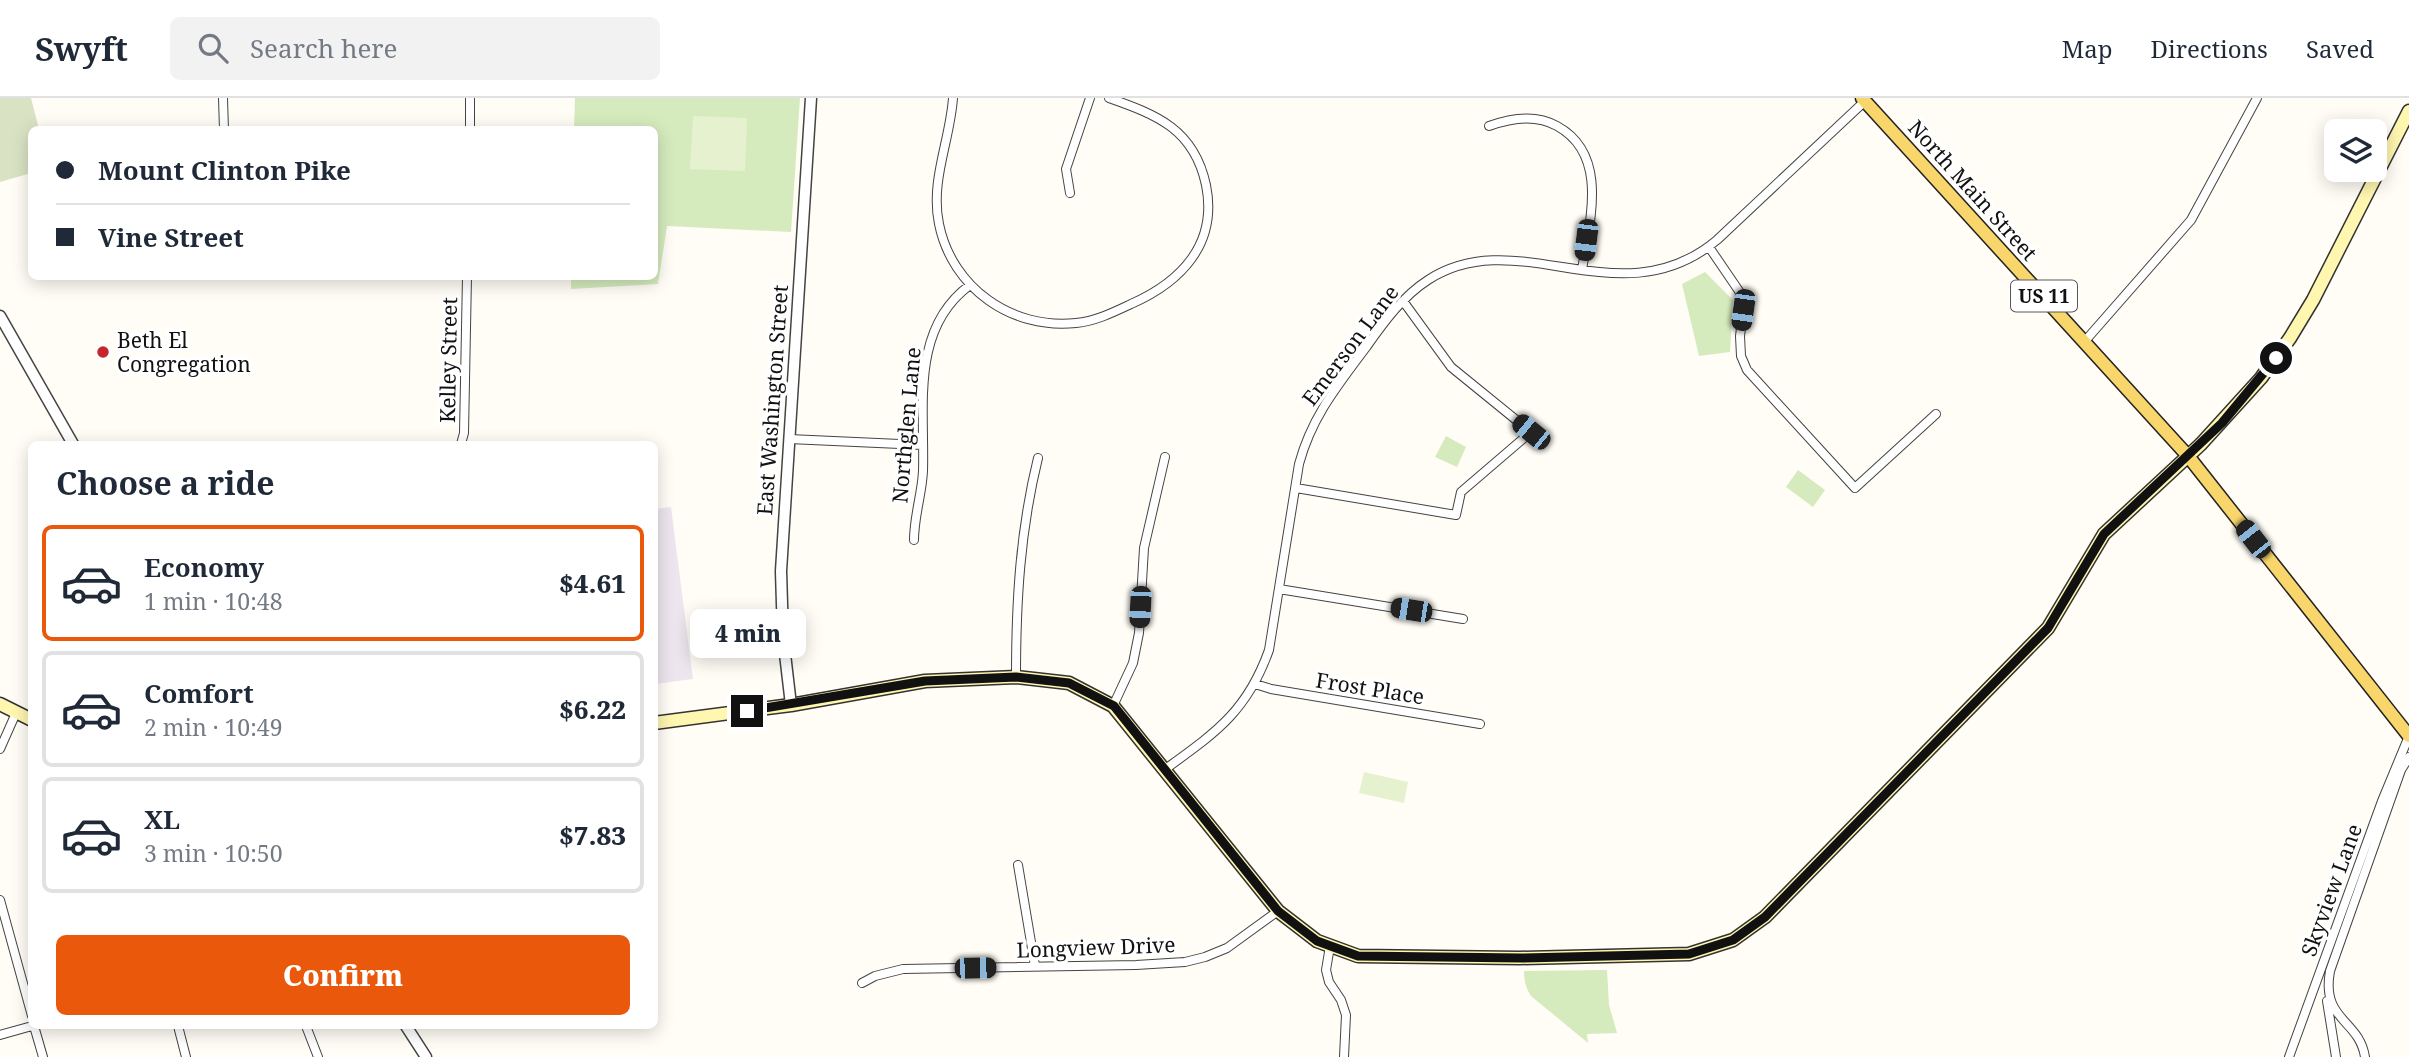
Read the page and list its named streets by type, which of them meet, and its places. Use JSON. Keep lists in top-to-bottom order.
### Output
{
  "streets": {
    "main road": ["North Main Street", "US 11"],
    "street": [
      "Emerson Lane",
      "Kelley Street",
      "East Washington Street",
      "Northglen Lane",
      "Frost Place",
      "Skyview Lane",
      "Longview Drive"
    ]
  },
  "crossings": [
    ["North Main Street", "Emerson Lane"],
    ["North Main Street", "Skyview Lane"],
    ["Emerson Lane", "Frost Place"]
  ],
  "places": ["Beth El Congregation"],
  "page": {
    "header": "Swyft",
    "search": "Search here",
    "nav": ["Map", "Directions", "Saved"],
    "banner": ["Mount Clinton Pike", "Vine Street"],
    "heading": "Choose a ride",
    "list": [
      {
        "name": "Economy",
        "note": "1 min · 10:48",
        "value": "$4.61"
      },
      {
        "name": "Comfort",
        "note": "2 min · 10:49",
        "value": "$6.22"
      },
      {
        "name": "XL",
        "note": "3 min · 10:50",
        "value": "$7.83"
      }
    ],
    "bubble": "4 min",
    "buttons": "Confirm"
  }
}
